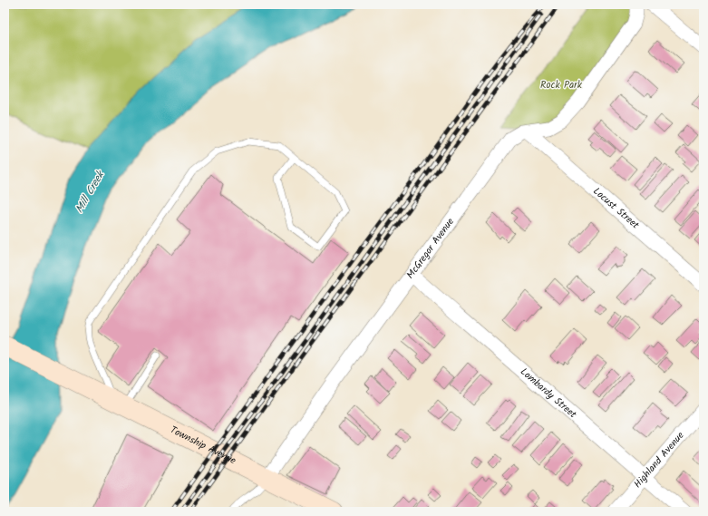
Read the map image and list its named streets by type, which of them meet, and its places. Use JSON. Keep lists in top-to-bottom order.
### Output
{
  "streets": {
    "main road": ["Township Avenue"],
    "street": [
      "Locust Street",
      "McGregor Avenue",
      "Lombardy Street",
      "Highland Avenue"
    ]
  },
  "crossings": [
    ["Locust Street", "McGregor Avenue"],
    ["McGregor Avenue", "Lombardy Street"],
    ["McGregor Avenue", "Township Avenue"],
    ["Lombardy Street", "Highland Avenue"]
  ],
  "water": ["Mill Creek"],
  "parks": ["Rock Park"]
}
